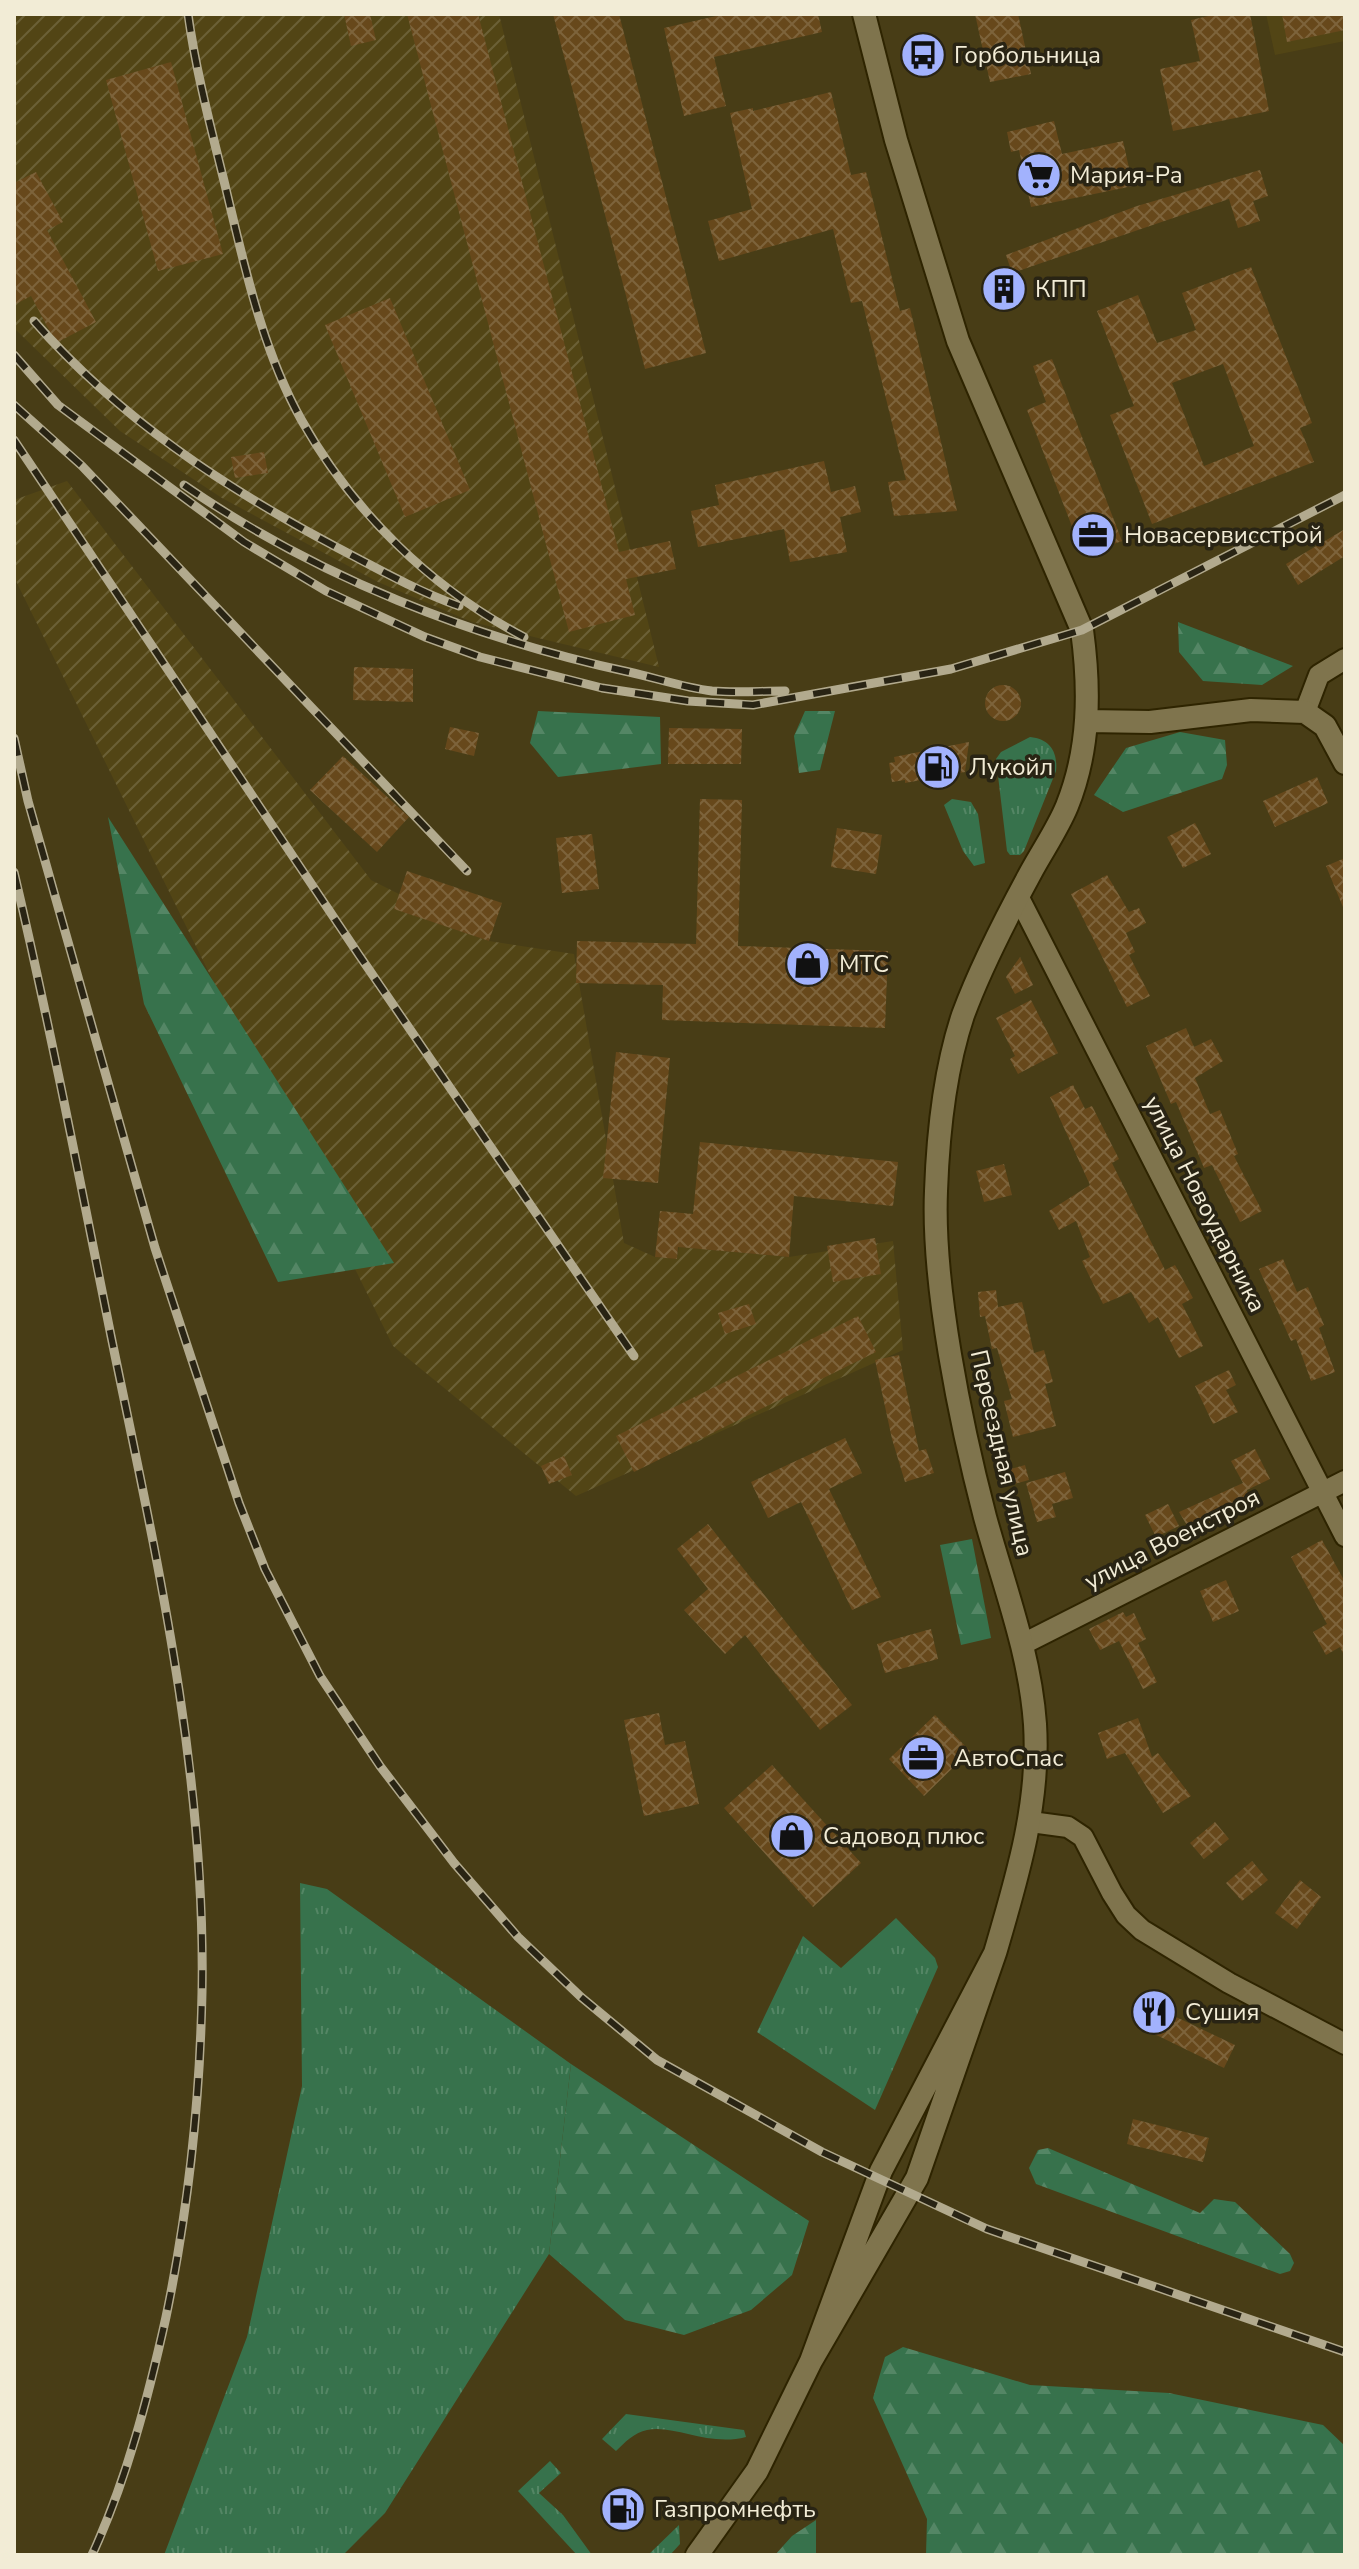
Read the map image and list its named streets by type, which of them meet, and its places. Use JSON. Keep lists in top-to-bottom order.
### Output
{
  "streets": {
    "street": ["улица Новоударника", "Переездная улица", "улица Военстроя"]
  },
  "crossings": [
    ["улица Новоударника", "Переездная улица"],
    ["улица Новоударника", "улица Военстроя"],
    ["Переездная улица", "улица Военстроя"]
  ],
  "places": {
    "bus stop": ["Горбольница"],
    "supermarket": ["Мария-Ра"],
    "building": ["КПП"],
    "office": ["Новасервисстрой", "АвтоСпас"],
    "fuel station": ["Лукойл", "Газпромнефть"],
    "shop": ["МТС", "Садовод плюс"],
    "restaurant": ["Сушия"]
  }
}
